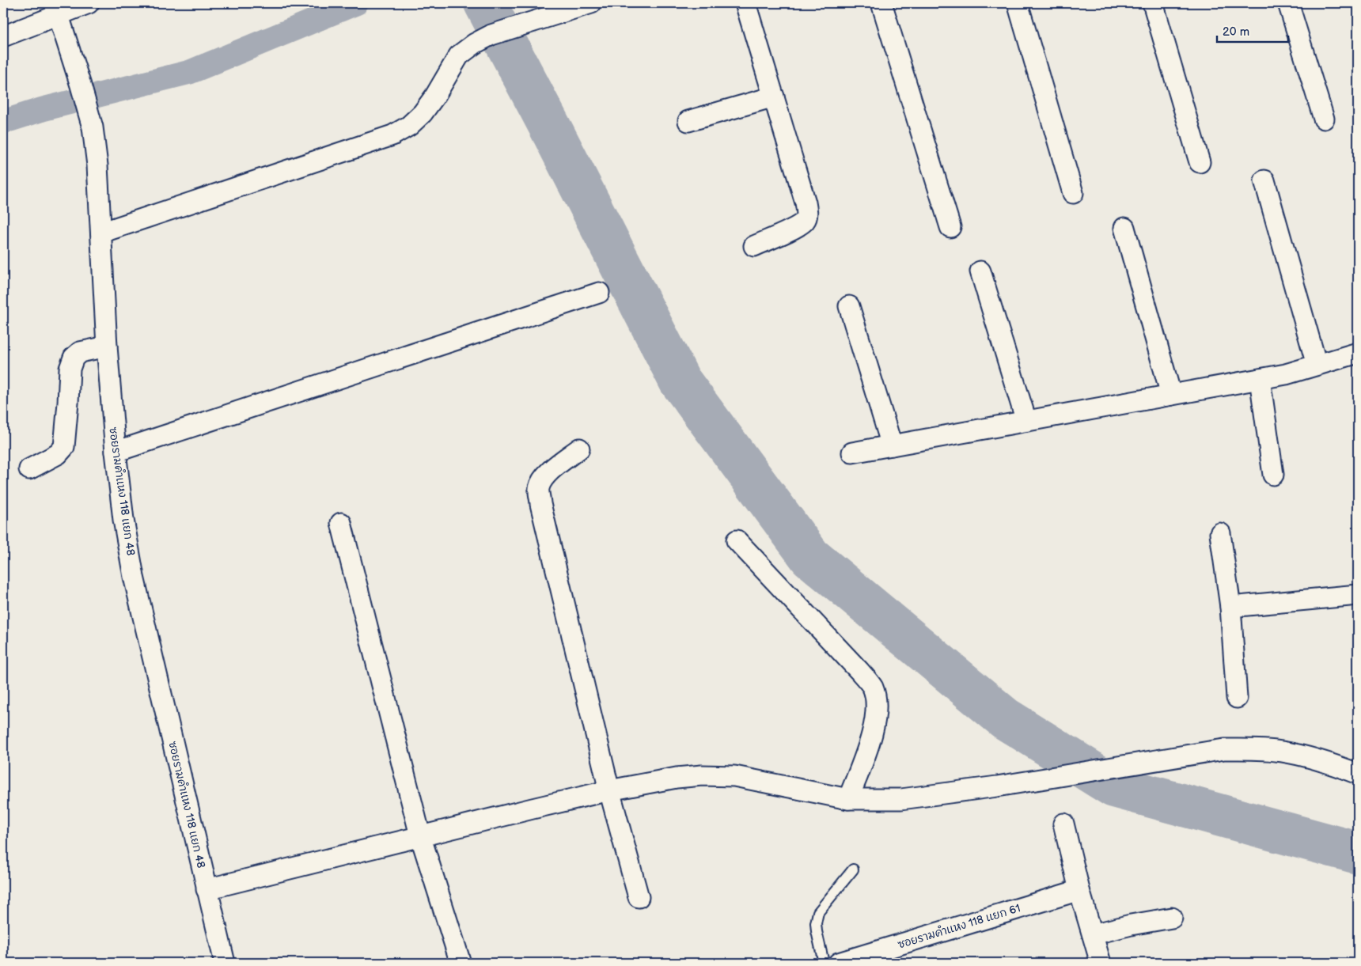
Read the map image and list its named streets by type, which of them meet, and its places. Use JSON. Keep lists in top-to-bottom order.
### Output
{
  "streets": {
    "street": ["ซอยรามคำแหง 118 แยก 48", "ซอยรามคำแหง 118 แยก 61"]
  },
  "scale_bar": "20 m"
}
